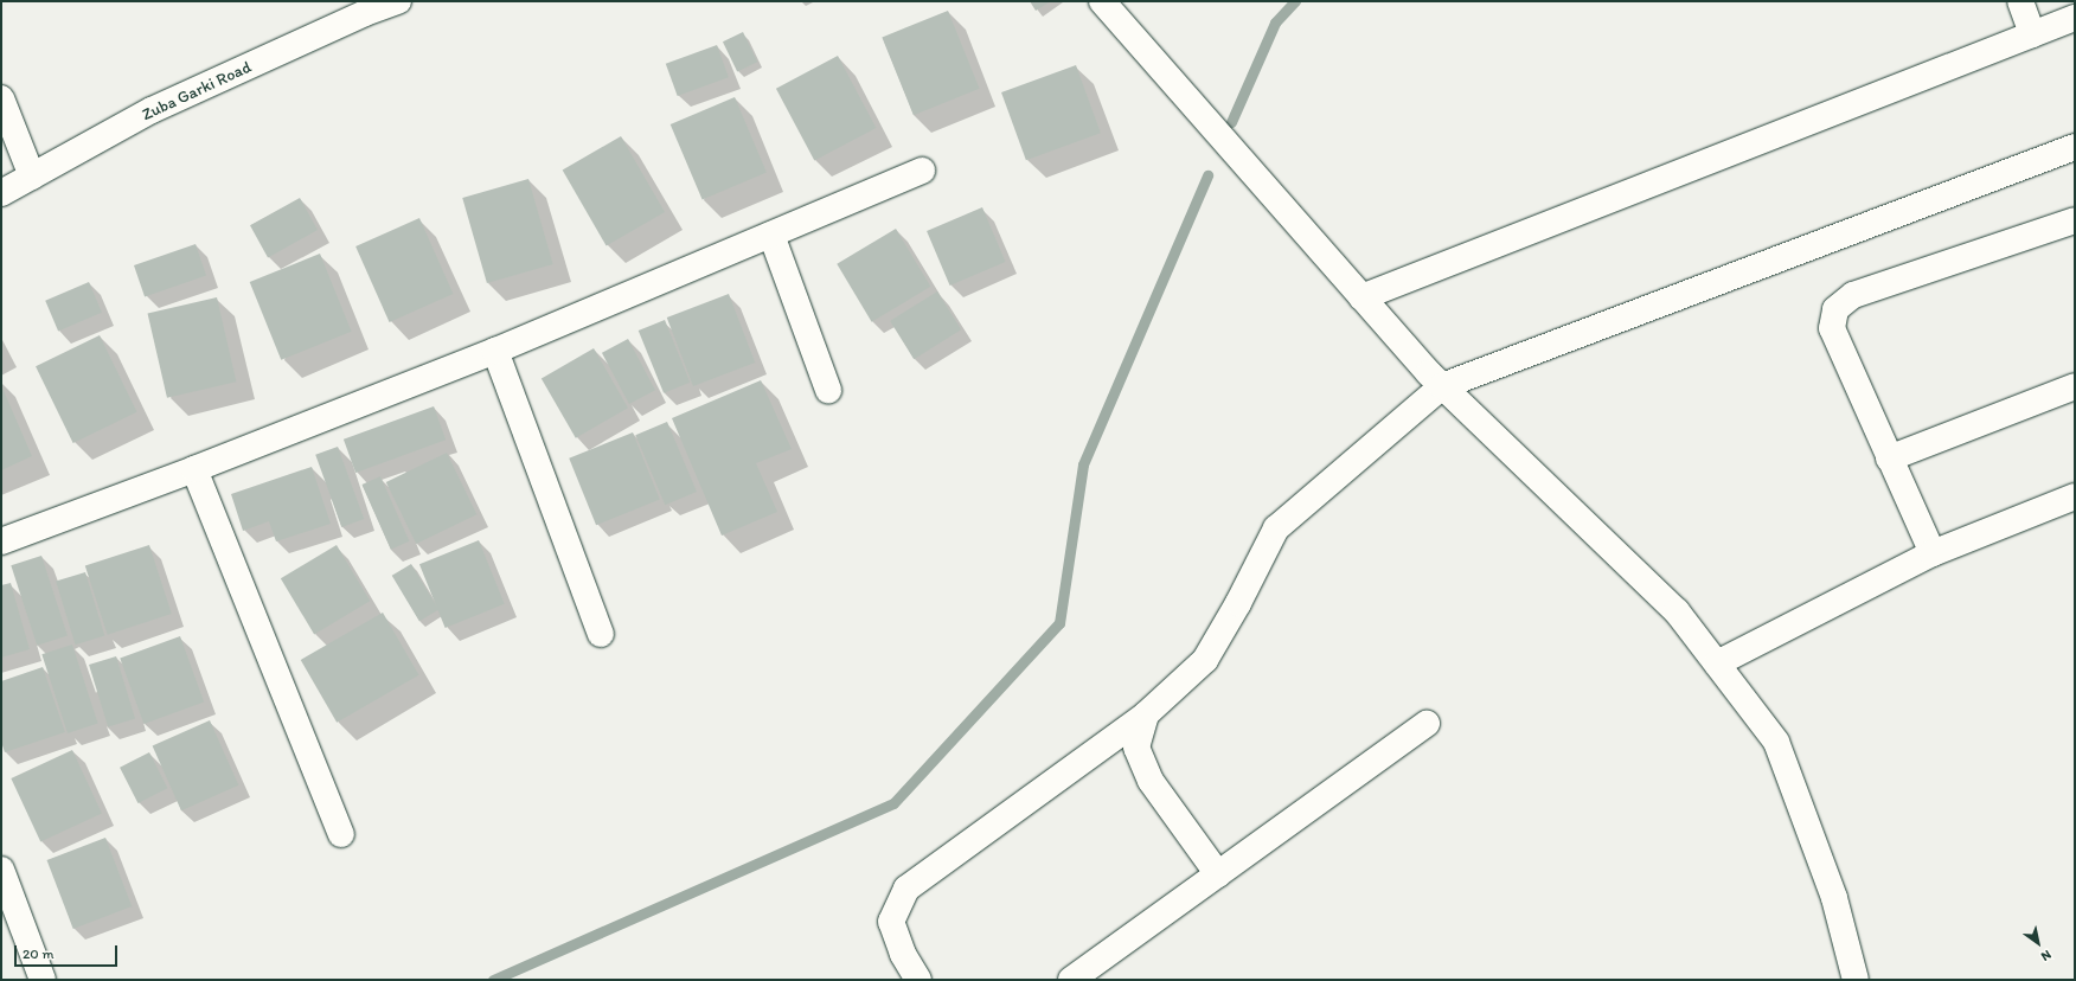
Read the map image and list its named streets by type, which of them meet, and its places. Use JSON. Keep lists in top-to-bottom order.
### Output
{
  "streets": {
    "street": ["Zuba Garki Road"]
  },
  "scale_bar": "20 m",
  "north": "bottom right"
}
